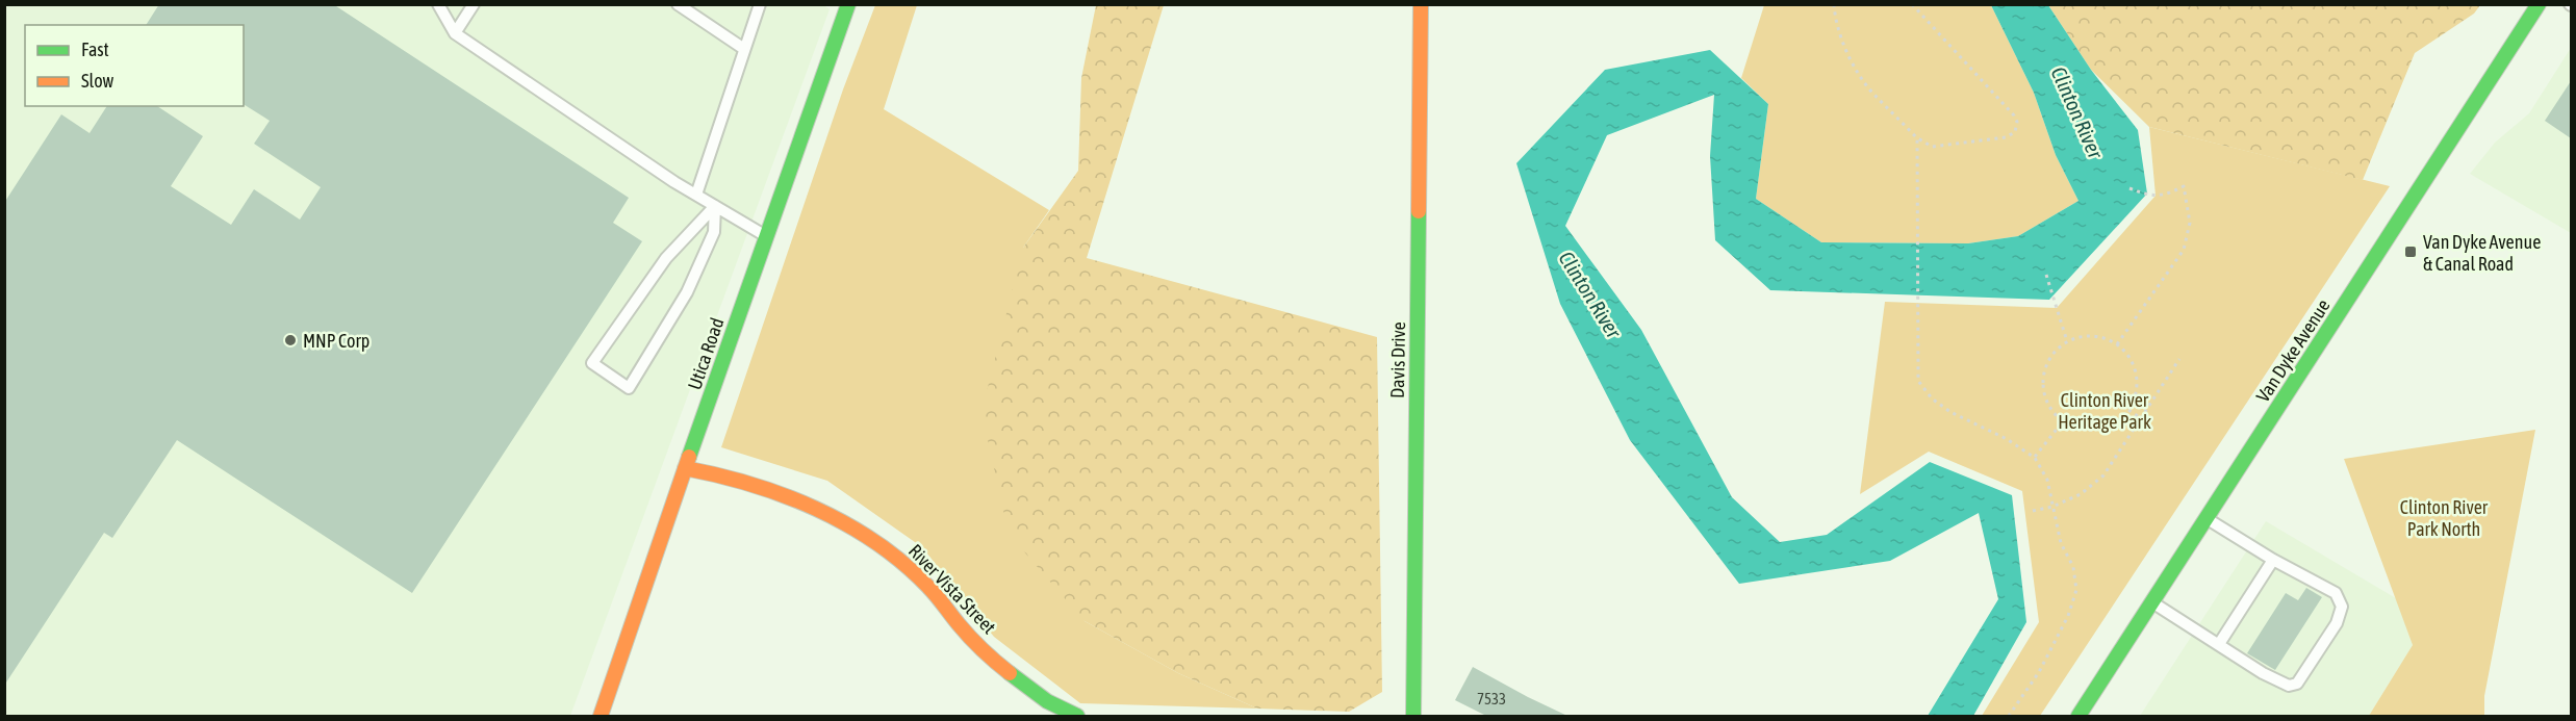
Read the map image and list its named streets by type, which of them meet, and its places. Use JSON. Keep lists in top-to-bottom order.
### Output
{
  "streets": {
    "street": [
      "Van Dyke Avenue",
      "Utica Road",
      "Davis Drive",
      "River Vista Street"
    ]
  },
  "crossings": [
    ["Utica Road", "River Vista Street"]
  ],
  "water": ["Clinton River"],
  "parks": ["Clinton River Heritage Park", "Clinton River Park North"],
  "places": {
    "transit": ["Van Dyke Avenue & Canal Road"],
    "other": ["MNP Corp"]
  },
  "house_numbers": ["7533"],
  "legend": ["Fast", "Slow"]
}
